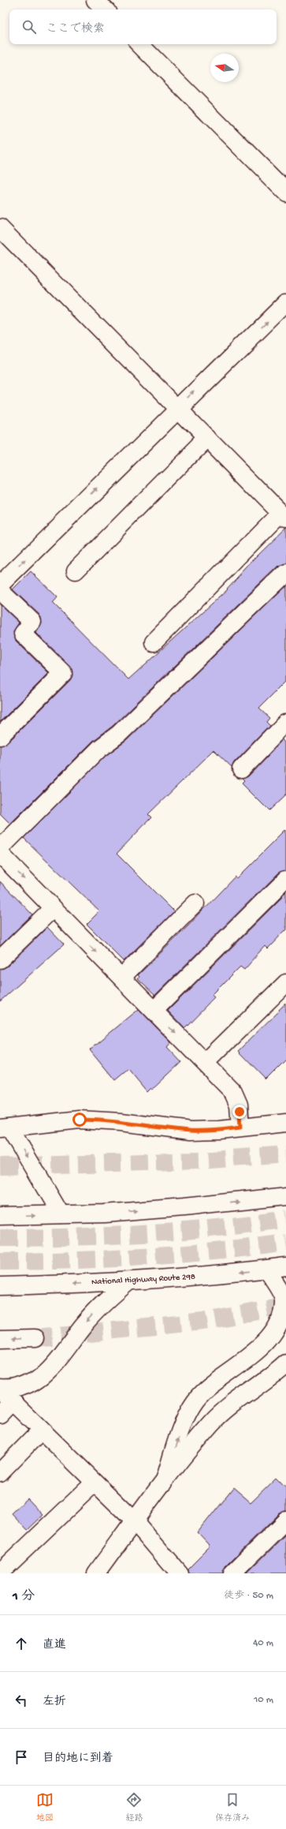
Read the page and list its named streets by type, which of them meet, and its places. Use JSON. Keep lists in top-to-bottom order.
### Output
{
  "streets": {
    "main road": ["National Highway Route 298"]
  },
  "north": "left",
  "page": {
    "search": "ここで検索",
    "heading": ["1 分", "徒歩 · 50 m"],
    "list": [
      ["直進", "40 m"],
      ["左折", "10 m"],
      "目的地に到着"
    ],
    "nav": ["地図", "経路", "保存済み"]
  }
}
